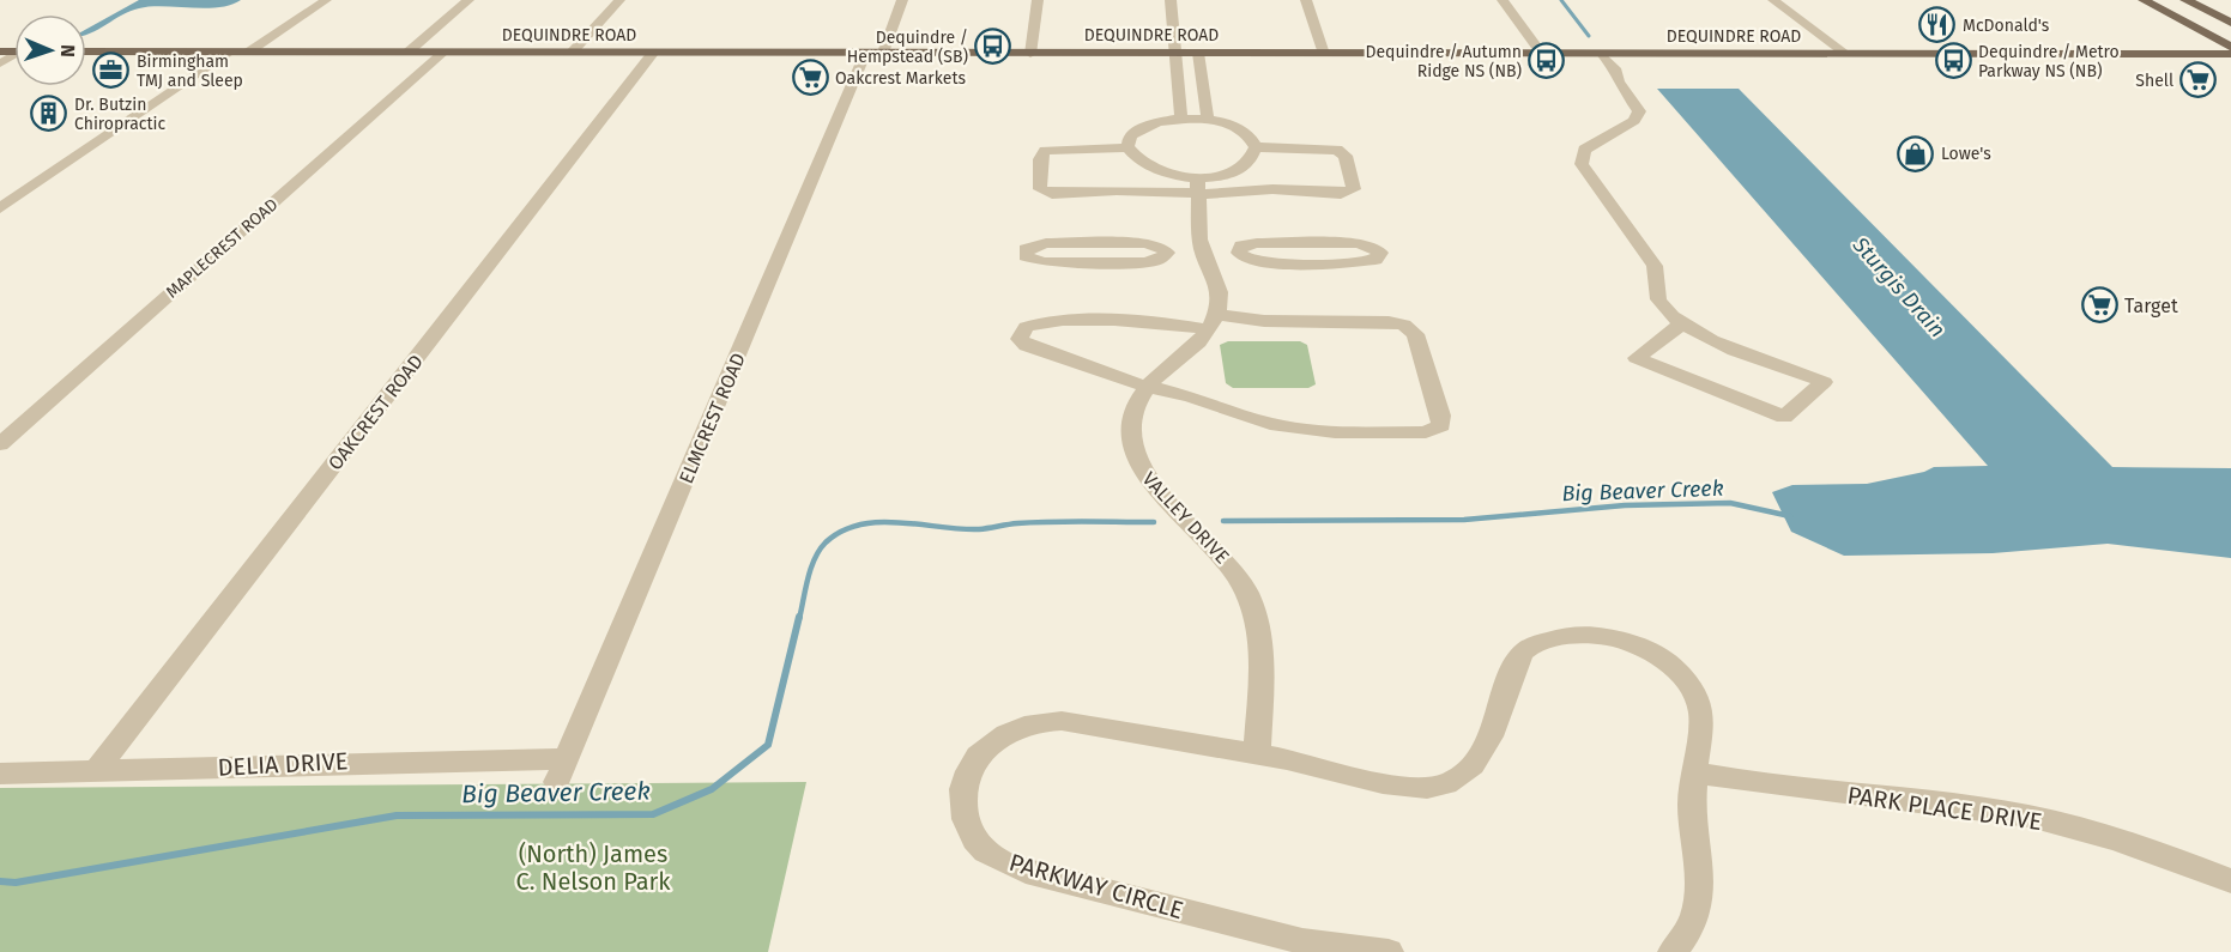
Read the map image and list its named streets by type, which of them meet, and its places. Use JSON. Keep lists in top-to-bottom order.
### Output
{
  "streets": {
    "main road": ["DEQUINDRE ROAD"],
    "street": [
      "MAPLECREST ROAD",
      "OAKCREST ROAD",
      "ELMCREST ROAD",
      "VALLEY DRIVE",
      "DELIA DRIVE",
      "PARK PLACE DRIVE",
      "PARKWAY CIRCLE"
    ]
  },
  "crossings": [
    ["DEQUINDRE ROAD", "MAPLECREST ROAD"],
    ["DEQUINDRE ROAD", "OAKCREST ROAD"],
    ["DEQUINDRE ROAD", "ELMCREST ROAD"],
    ["OAKCREST ROAD", "DELIA DRIVE"],
    ["ELMCREST ROAD", "DELIA DRIVE"],
    ["VALLEY DRIVE", "PARKWAY CIRCLE"],
    ["PARK PLACE DRIVE", "PARKWAY CIRCLE"]
  ],
  "water": ["Sturgis Drain", "Big Beaver Creek"],
  "parks": ["(North) James C. Nelson Park"],
  "places": {
    "restaurant": ["McDonald's"],
    "bus stop": ["Dequindre / Hempstead (SB)", "Dequindre / Autumn Ridge NS (NB)", "Dequindre / Metro Parkway NS (NB)"],
    "office": ["Birmingham TMJ and Sleep"],
    "supermarket": ["Oakcrest Markets", "Shell", "Target"],
    "building": ["Dr. Butzin Chiropractic"],
    "shop": ["Lowe's"]
  },
  "north": "right"
}
